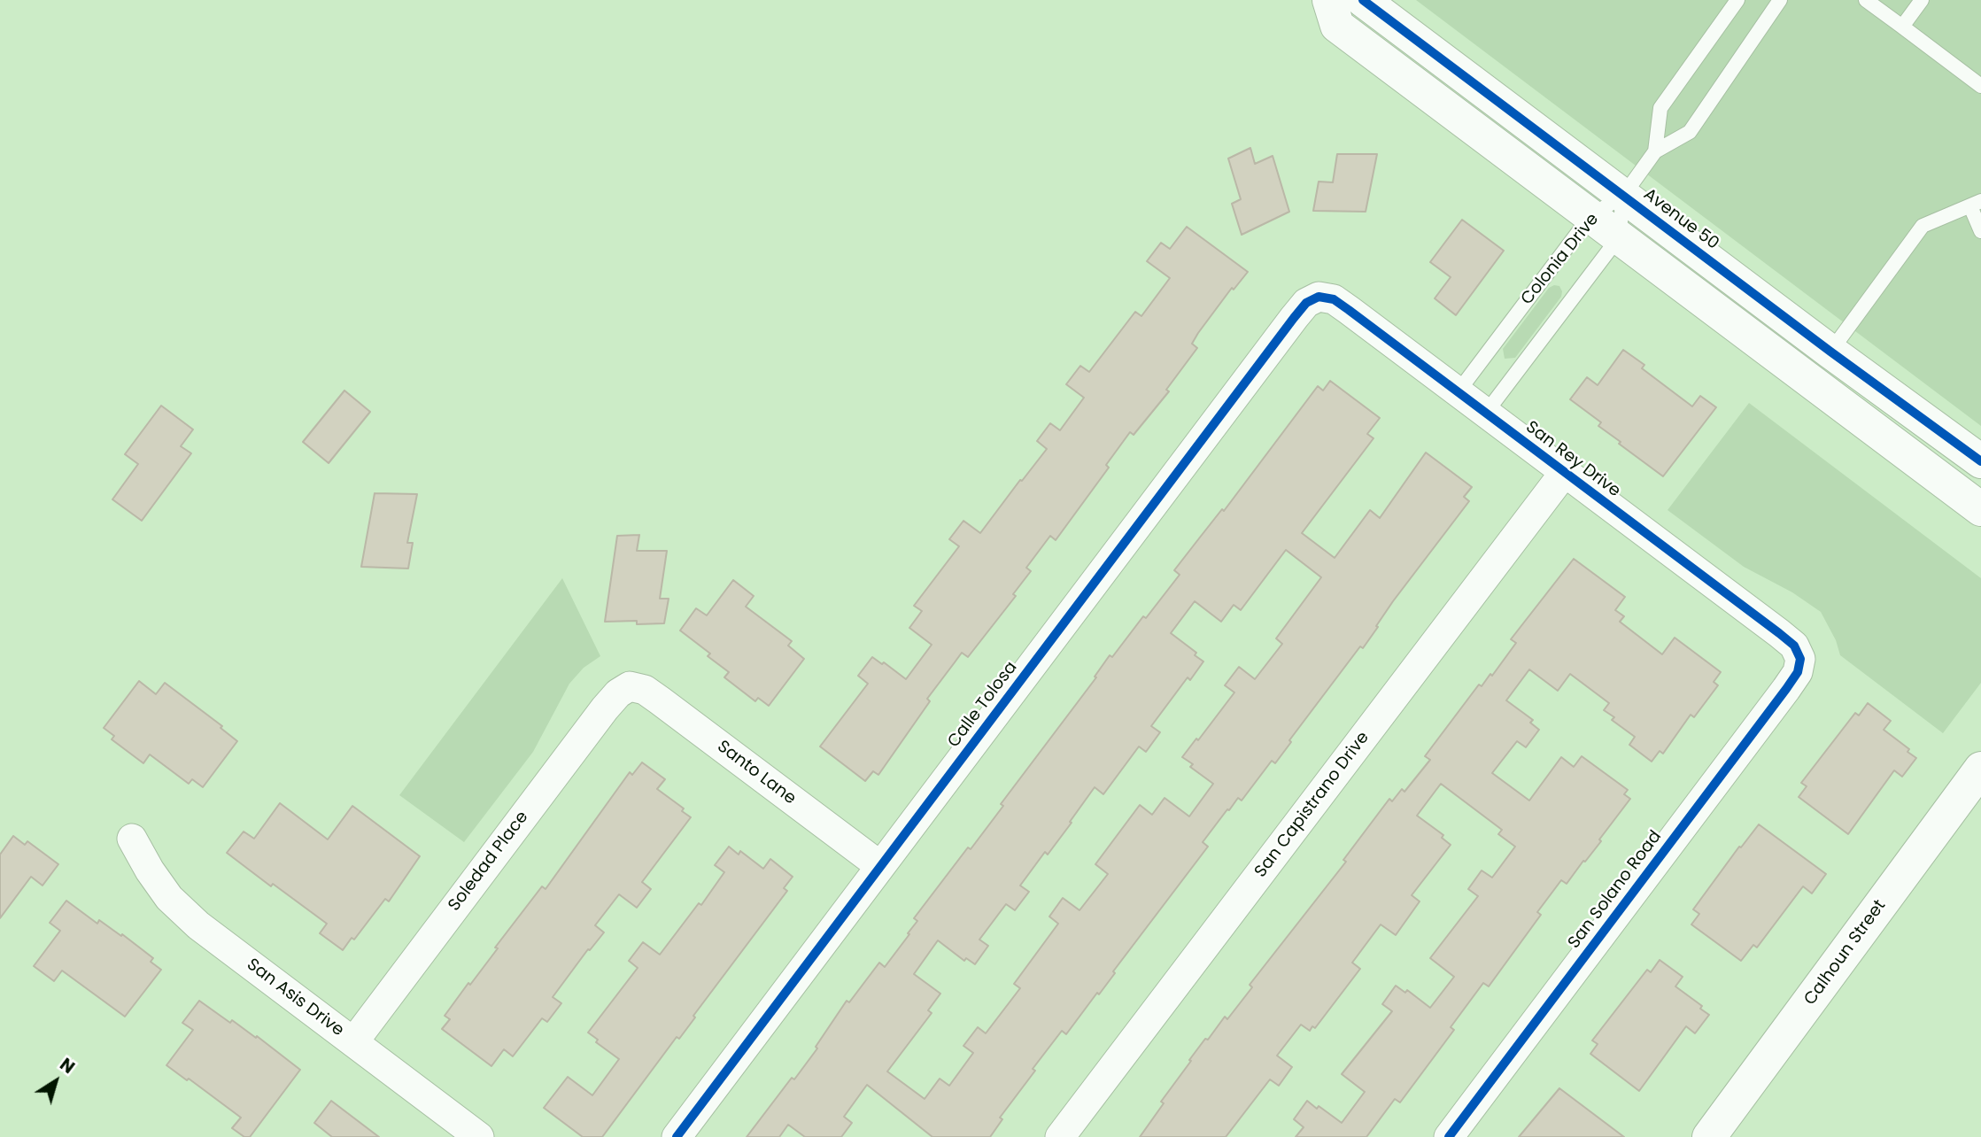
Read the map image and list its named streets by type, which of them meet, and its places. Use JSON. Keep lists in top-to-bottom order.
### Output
{
  "streets": {
    "main road": ["Avenue 50", "Calhoun Street"],
    "street": [
      "San Rey Drive",
      "Calle Tolosa",
      "Santo Lane",
      "San Capistrano Drive",
      "Soledad Place",
      "San Solano Road",
      "San Asis Drive"
    ],
    "lane": ["Colonia Drive"]
  },
  "crossings": [
    ["Avenue 50", "Colonia Drive"],
    ["Colonia Drive", "San Rey Drive"],
    ["San Rey Drive", "Calle Tolosa"],
    ["San Rey Drive", "San Capistrano Drive"],
    ["San Rey Drive", "San Solano Road"],
    ["Calle Tolosa", "Santo Lane"],
    ["Santo Lane", "Soledad Place"],
    ["Soledad Place", "San Asis Drive"]
  ],
  "north": "top right"
}
